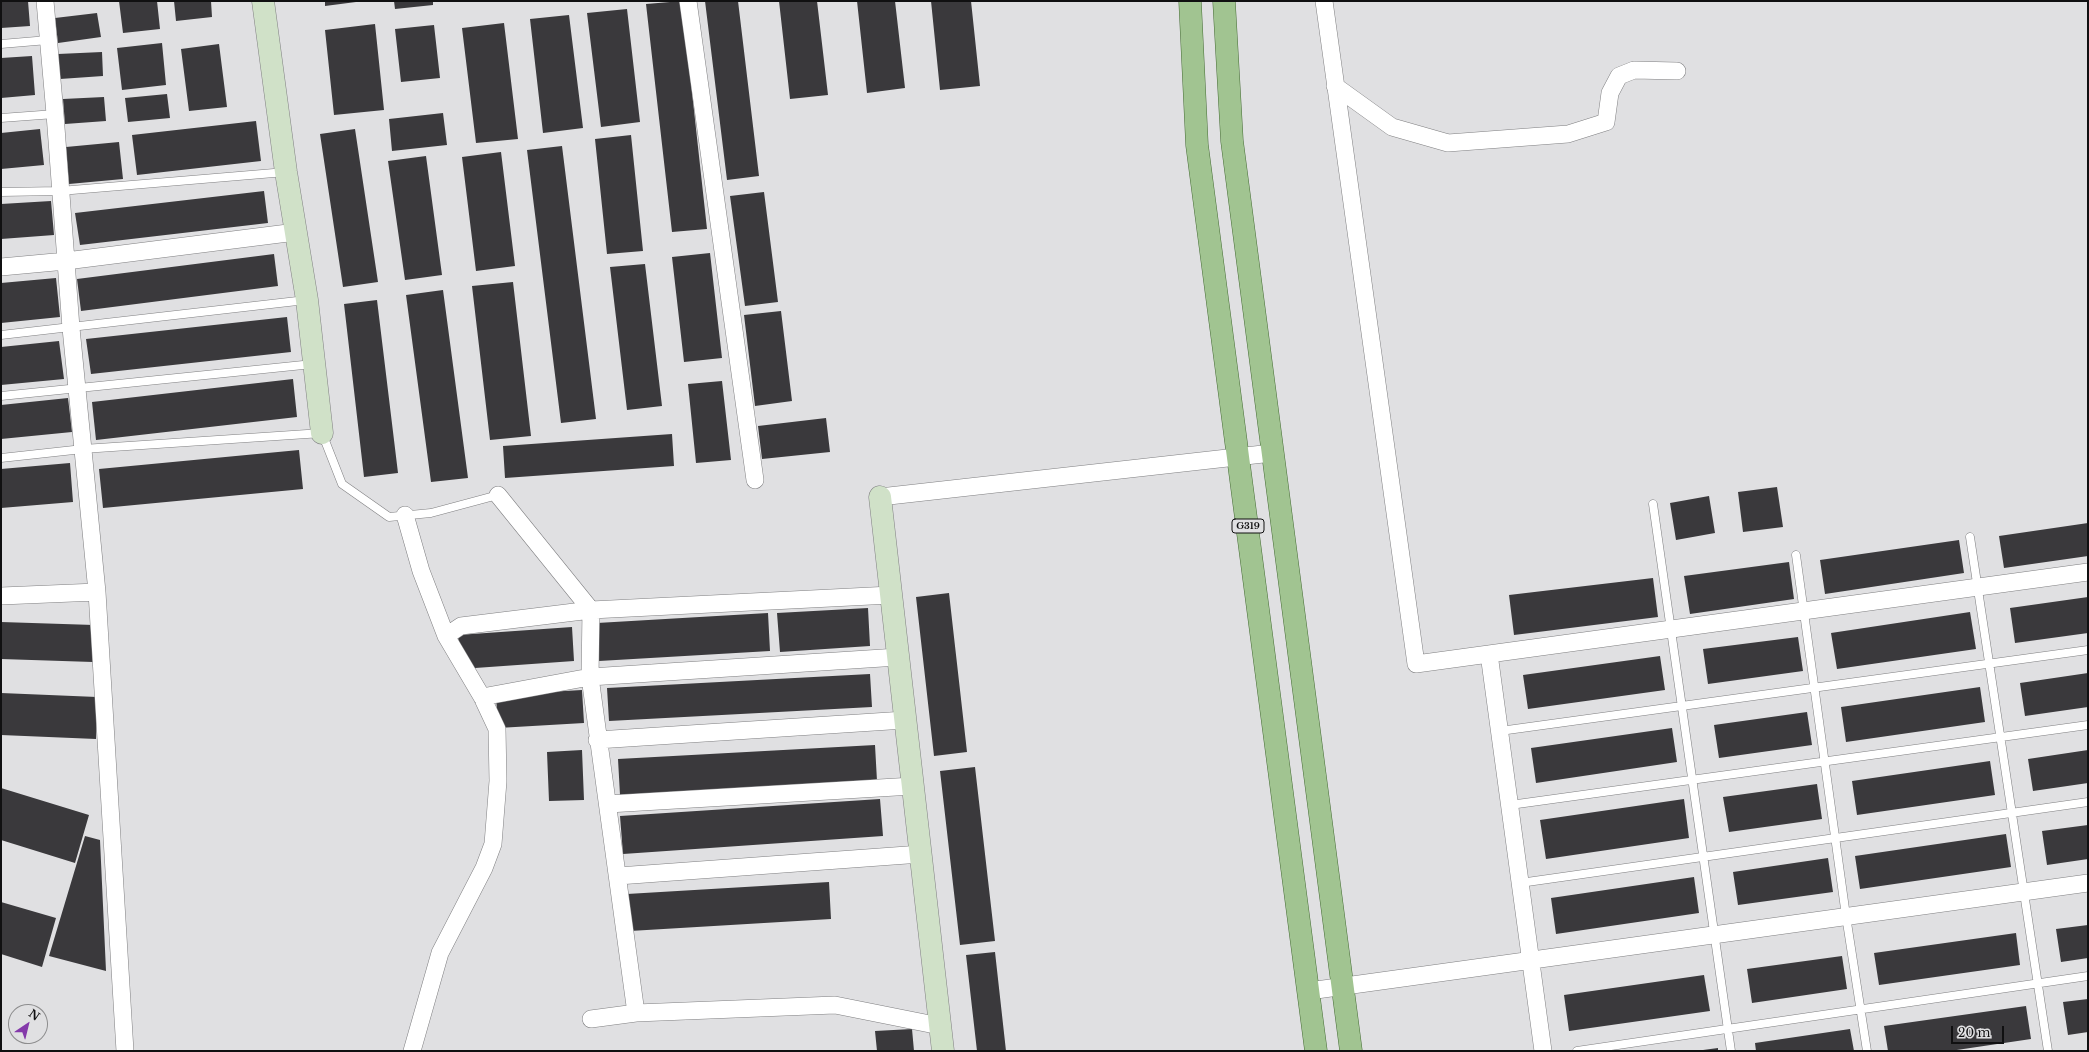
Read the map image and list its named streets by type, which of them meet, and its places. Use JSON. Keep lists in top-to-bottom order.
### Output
{
  "streets": {
    "main road": ["G319"]
  },
  "scale_bar": "20 m",
  "north": "top right"
}
